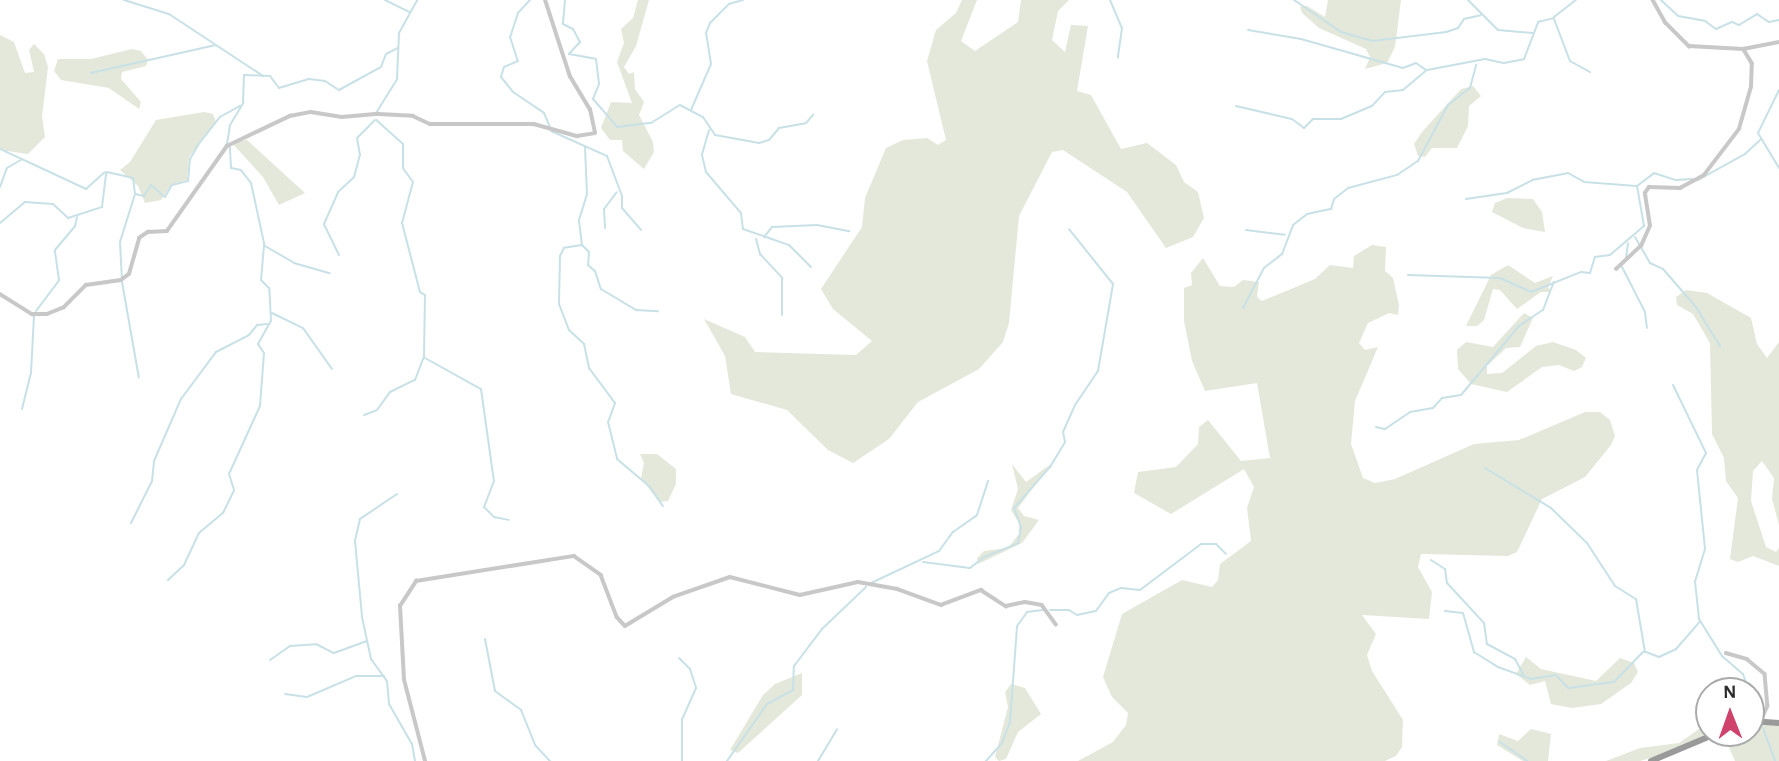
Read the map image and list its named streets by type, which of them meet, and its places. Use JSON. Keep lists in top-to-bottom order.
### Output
{
  "north": "top"
}
